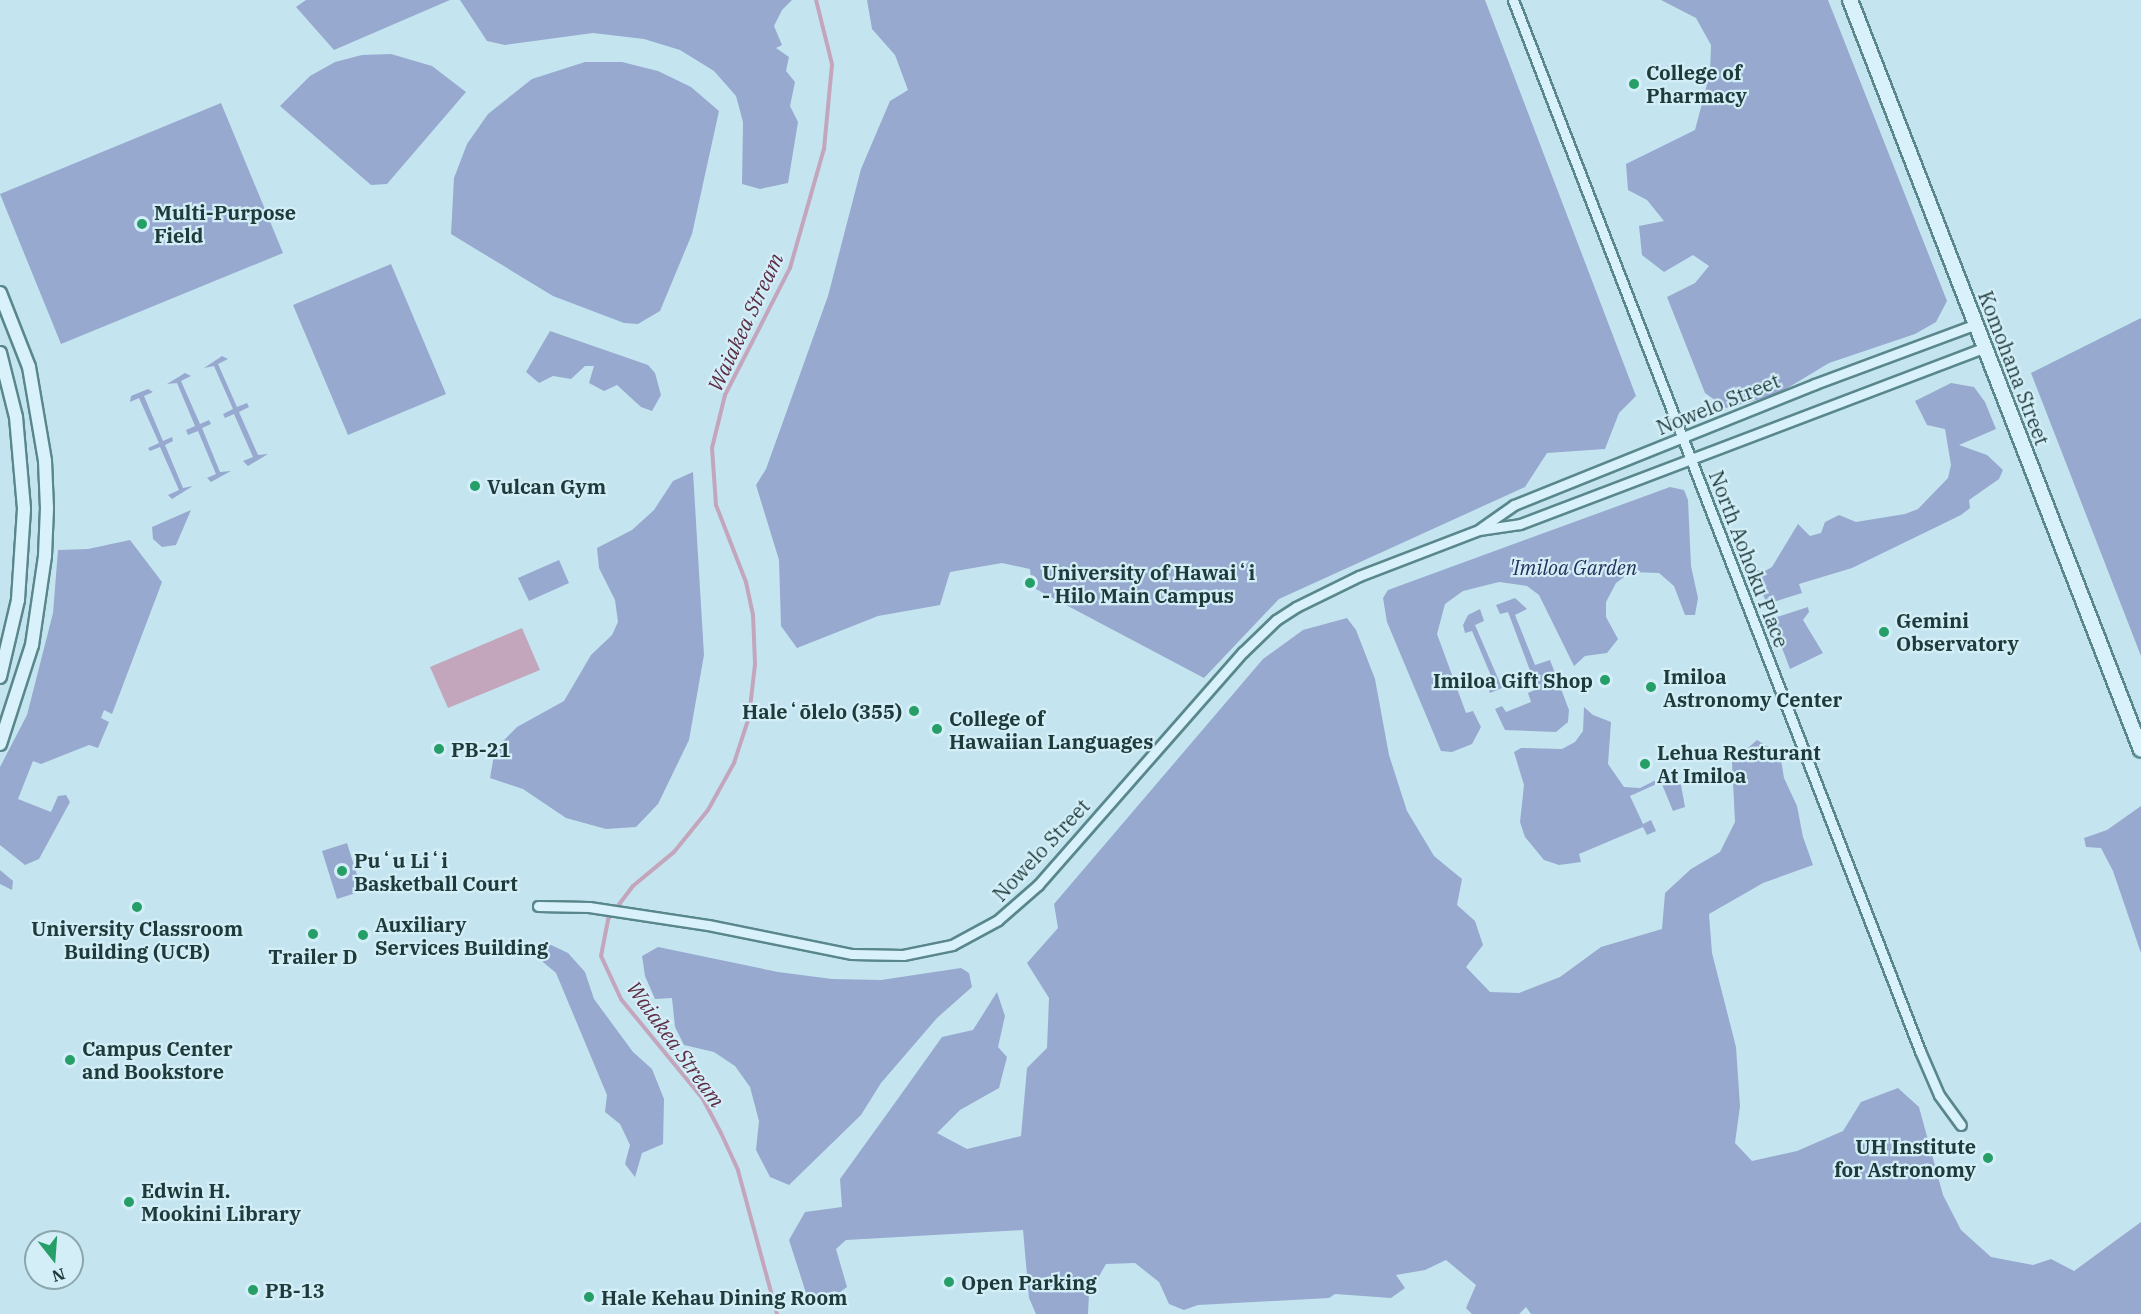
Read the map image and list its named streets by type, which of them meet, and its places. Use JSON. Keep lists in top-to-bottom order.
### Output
{
  "streets": {
    "main road": ["Komohana Street"],
    "street": ["Nowelo Street", "North Aohoku Place"]
  },
  "crossings": [
    ["Komohana Street", "Nowelo Street"],
    ["Nowelo Street", "North Aohoku Place"]
  ],
  "water": ["Waiakea Stream"],
  "parks": ["'Imiloa Garden"],
  "places": [
    "College of Pharmacy",
    "Multi-Purpose Field",
    "Vulcan Gym",
    "University of Hawaiʻi - Hilo Main Campus",
    "Gemini Observatory",
    "Imiloa Gift Shop",
    "Imiloa Astronomy Center",
    "Haleʻōlelo (355)",
    "College of Hawaiian Languages",
    "PB-21",
    "Lehua Resturant At Imiloa",
    "Puʻu Liʻi Basketball Court",
    "University Classroom Building (UCB)",
    "Trailer D",
    "Auxiliary Services Building",
    "Campus Center and Bookstore",
    "UH Institute for Astronomy",
    "Edwin H. Mookini Library",
    "Open Parking",
    "PB-13",
    "Hale Kehau Dining Room"
  ],
  "north": "bottom"
}
